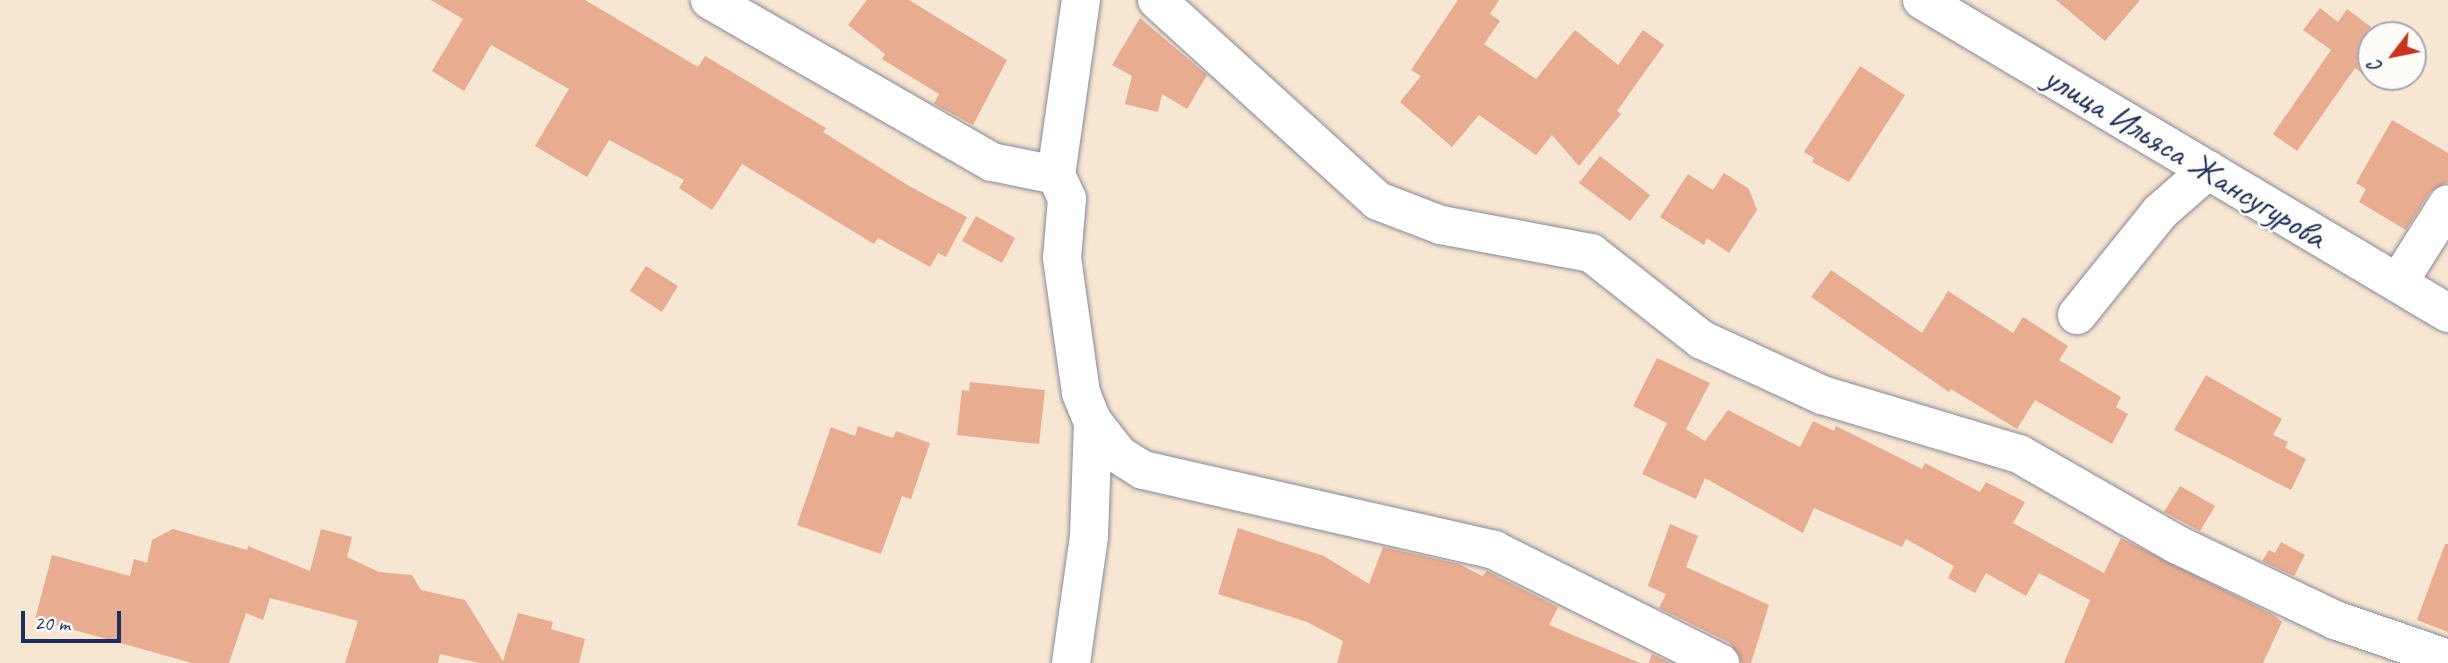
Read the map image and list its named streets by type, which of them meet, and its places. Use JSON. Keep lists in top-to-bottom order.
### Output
{
  "streets": {
    "street": ["улица Ильяса Жансугурова"]
  },
  "scale_bar": "20 m",
  "north": "bottom left"
}
